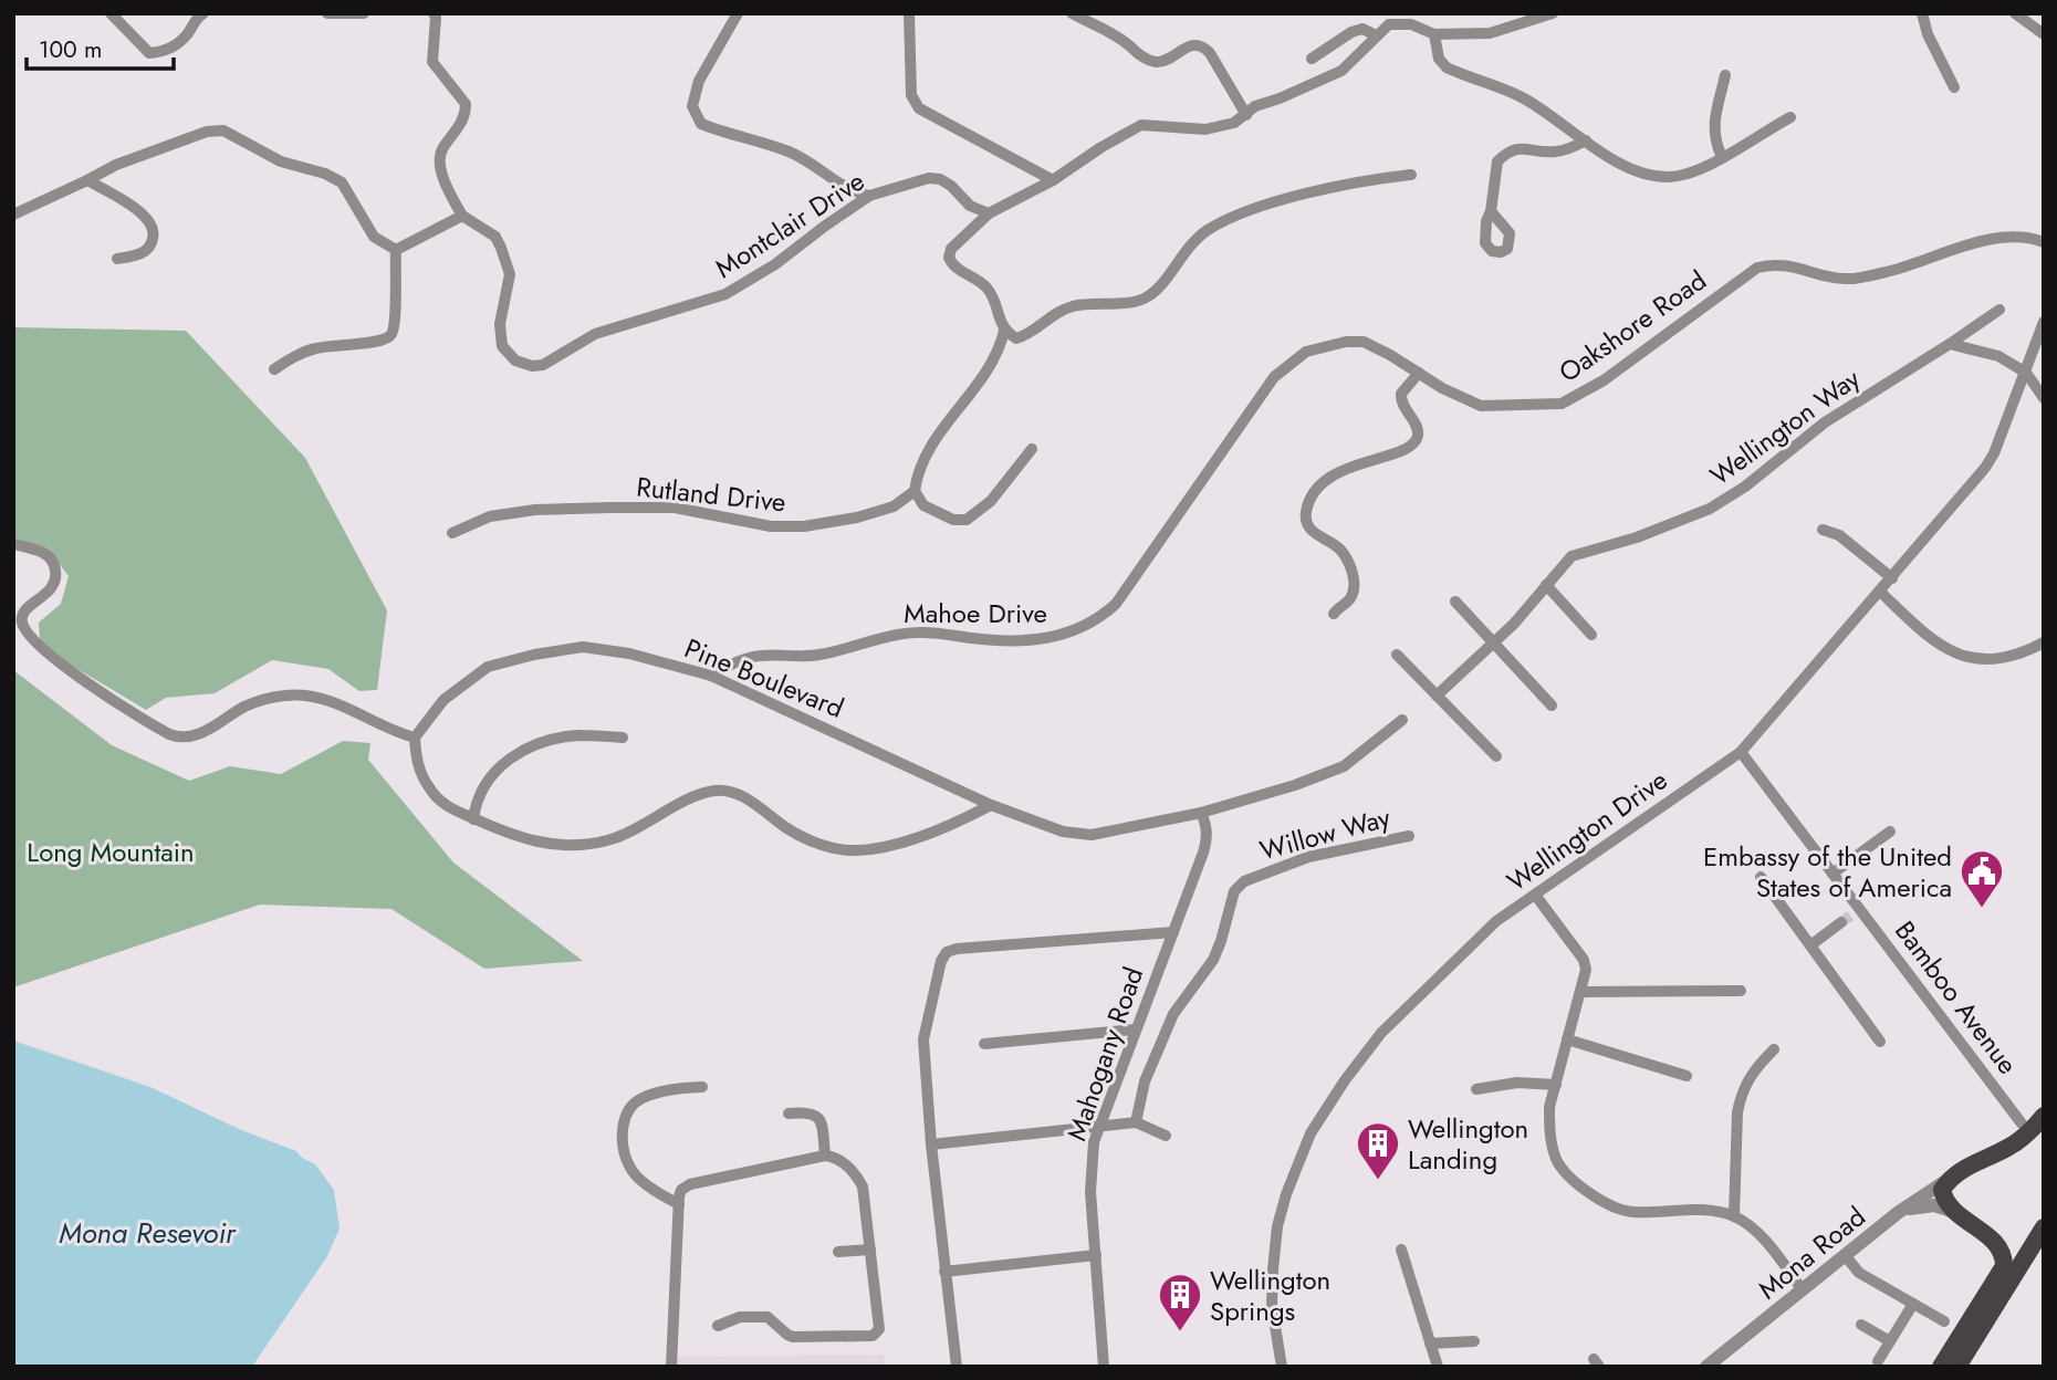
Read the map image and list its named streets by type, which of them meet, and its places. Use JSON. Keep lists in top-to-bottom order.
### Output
{
  "streets": {
    "street": [
      "Montclair Drive",
      "Oakshore Road",
      "Wellington Way",
      "Rutland Drive",
      "Mahoe Drive",
      "Pine Boulevard",
      "Wellington Drive",
      "Willow Way",
      "Bamboo Avenue",
      "Mahogany Road",
      "Mona Road"
    ]
  },
  "crossings": [
    ["Oakshore Road", "Mahoe Drive"],
    ["Mahoe Drive", "Pine Boulevard"],
    ["Pine Boulevard", "Mahogany Road"],
    ["Wellington Drive", "Bamboo Avenue"]
  ],
  "water": ["Mona Resevoir"],
  "parks": ["Long Mountain"],
  "places": {
    "public building": ["Embassy of the United States of America"],
    "building": ["Wellington Landing", "Wellington Springs"]
  },
  "scale_bar": "100 m"
}
